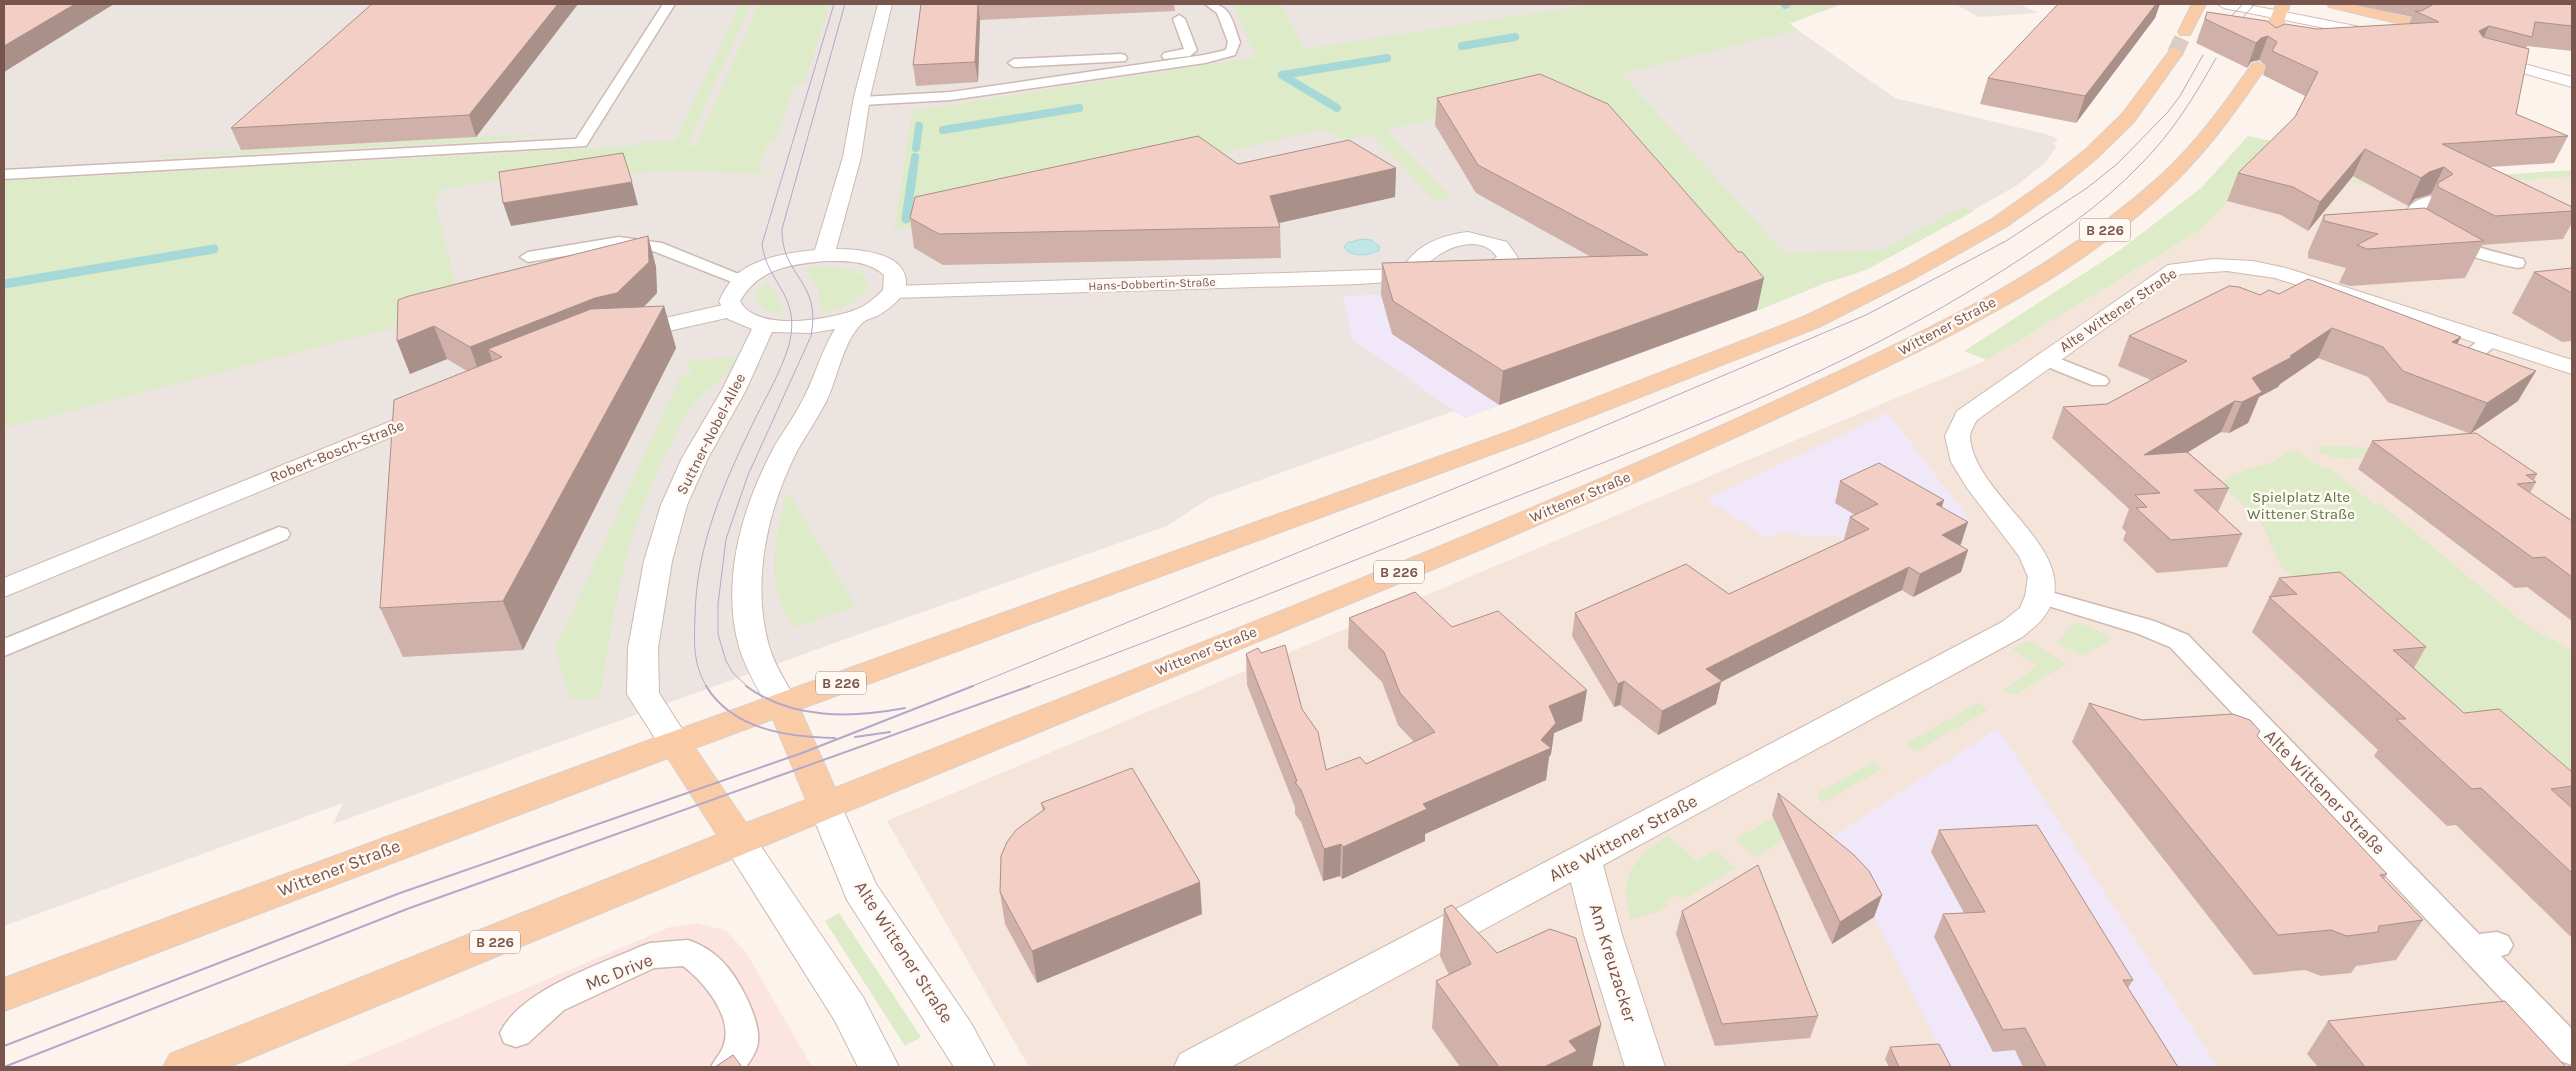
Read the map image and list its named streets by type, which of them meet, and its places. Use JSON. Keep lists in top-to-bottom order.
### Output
{
  "streets": {
    "main road": ["B 226", "Wittener Straße"],
    "street": [
      "Hans-Dobbertin-Straße",
      "Alte Wittener Straße",
      "Suttner-Nobel-Allee",
      "Robert-Bosch-Straße",
      "Am Kreuzacker"
    ],
    "lane": ["Mc Drive"]
  },
  "crossings": [
    ["Alte Wittener Straße", "Wittener Straße"],
    ["Alte Wittener Straße", "Am Kreuzacker"],
    ["Wittener Straße", "Suttner-Nobel-Allee"]
  ],
  "parks": ["Spielplatz Alte Wittener Straße"]
}
